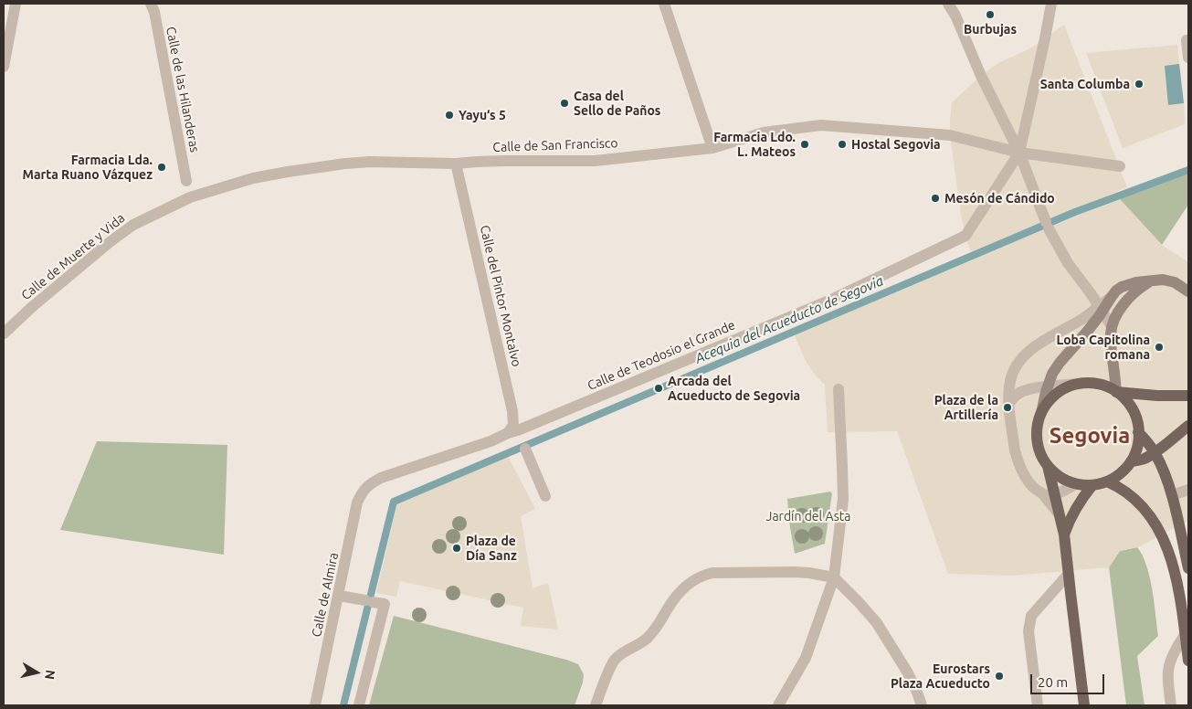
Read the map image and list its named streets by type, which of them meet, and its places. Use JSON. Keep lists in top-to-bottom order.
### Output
{
  "streets": {
    "street": [
      "Calle de las Hilanderas",
      "Calle de San Francisco",
      "Calle de Muerte y Vida",
      "Calle del Pintor Montalvo",
      "Calle de Teodosio el Grande",
      "Calle de Almira"
    ]
  },
  "crossings": [
    ["Calle de San Francisco", "Calle de Muerte y Vida"],
    ["Calle de San Francisco", "Calle del Pintor Montalvo"],
    ["Calle de San Francisco", "Calle de Teodosio el Grande"],
    ["Calle del Pintor Montalvo", "Calle de Teodosio el Grande"],
    ["Calle de Teodosio el Grande", "Calle de Almira"]
  ],
  "districts": ["Segovia"],
  "water": ["Acequia del Acueducto de Segovia"],
  "parks": ["Jardín del Asta"],
  "places": [
    "Burbujas",
    "Santa Columba",
    "Casa del Sello de Paños",
    "Yayu‘s 5",
    "Farmacia Ldo. L. Mateos",
    "Hostal Segovia",
    "Farmacia Lda. Marta Ruano Vázquez",
    "Mesón de Cándido",
    "Loba Capitolina romana",
    "Arcada del Acueducto de Segovia",
    "Plaza de la Artillería",
    "Plaza de Día Sanz",
    "Eurostars Plaza Acueducto"
  ],
  "scale_bar": "20 m",
  "north": "right"
}
